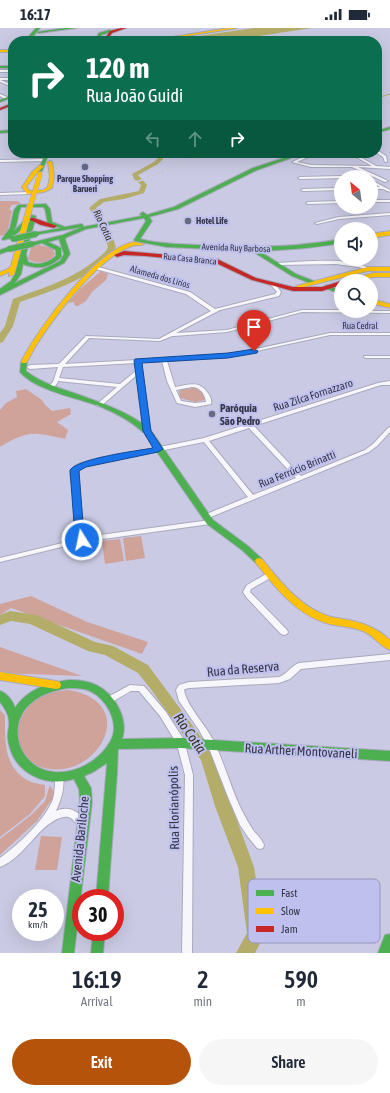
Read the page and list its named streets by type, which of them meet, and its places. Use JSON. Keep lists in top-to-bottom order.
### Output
{
  "streets": {
    "main road": [
      "Avenida Ruy Barbosa",
      "Rua Casa Branca",
      "Rua Arther Montovaneli",
      "Avenida Bariloche"
    ],
    "street": [
      "Alameda dos Lirios",
      "Rua Cedral",
      "Rua Zilca Fornazzaro",
      "Rua Ferrúcio Brinatti",
      "Rua da Reserva",
      "Rua Florianópolis"
    ]
  },
  "crossings": [
    ["Rua Zilca Fornazzaro", "Rua Ferrúcio Brinatti"],
    ["Rua da Reserva", "Rua Arther Montovaneli"],
    ["Rua Arther Montovaneli", "Rua Florianópolis"],
    ["Rua Arther Montovaneli", "Avenida Bariloche"],
    ["Rua Florianópolis", "Avenida Bariloche"]
  ],
  "water": ["Rio Cotia"],
  "places": ["Parque Shopping Barueri", "Hotel Life", "Paróquia São Pedro"],
  "legend": ["Fast", "Slow", "Jam"],
  "north": "top left",
  "page": {
    "status": "16:17",
    "turn": ["120 m", "Rua João Guidi"],
    "speed": "25 km/h",
    "limit": "30",
    "eta": [
      "16:19",
      "Arrival",
      "2",
      "min",
      "590",
      "m"
    ],
    "buttons": ["Exit", "Share"]
  }
}
